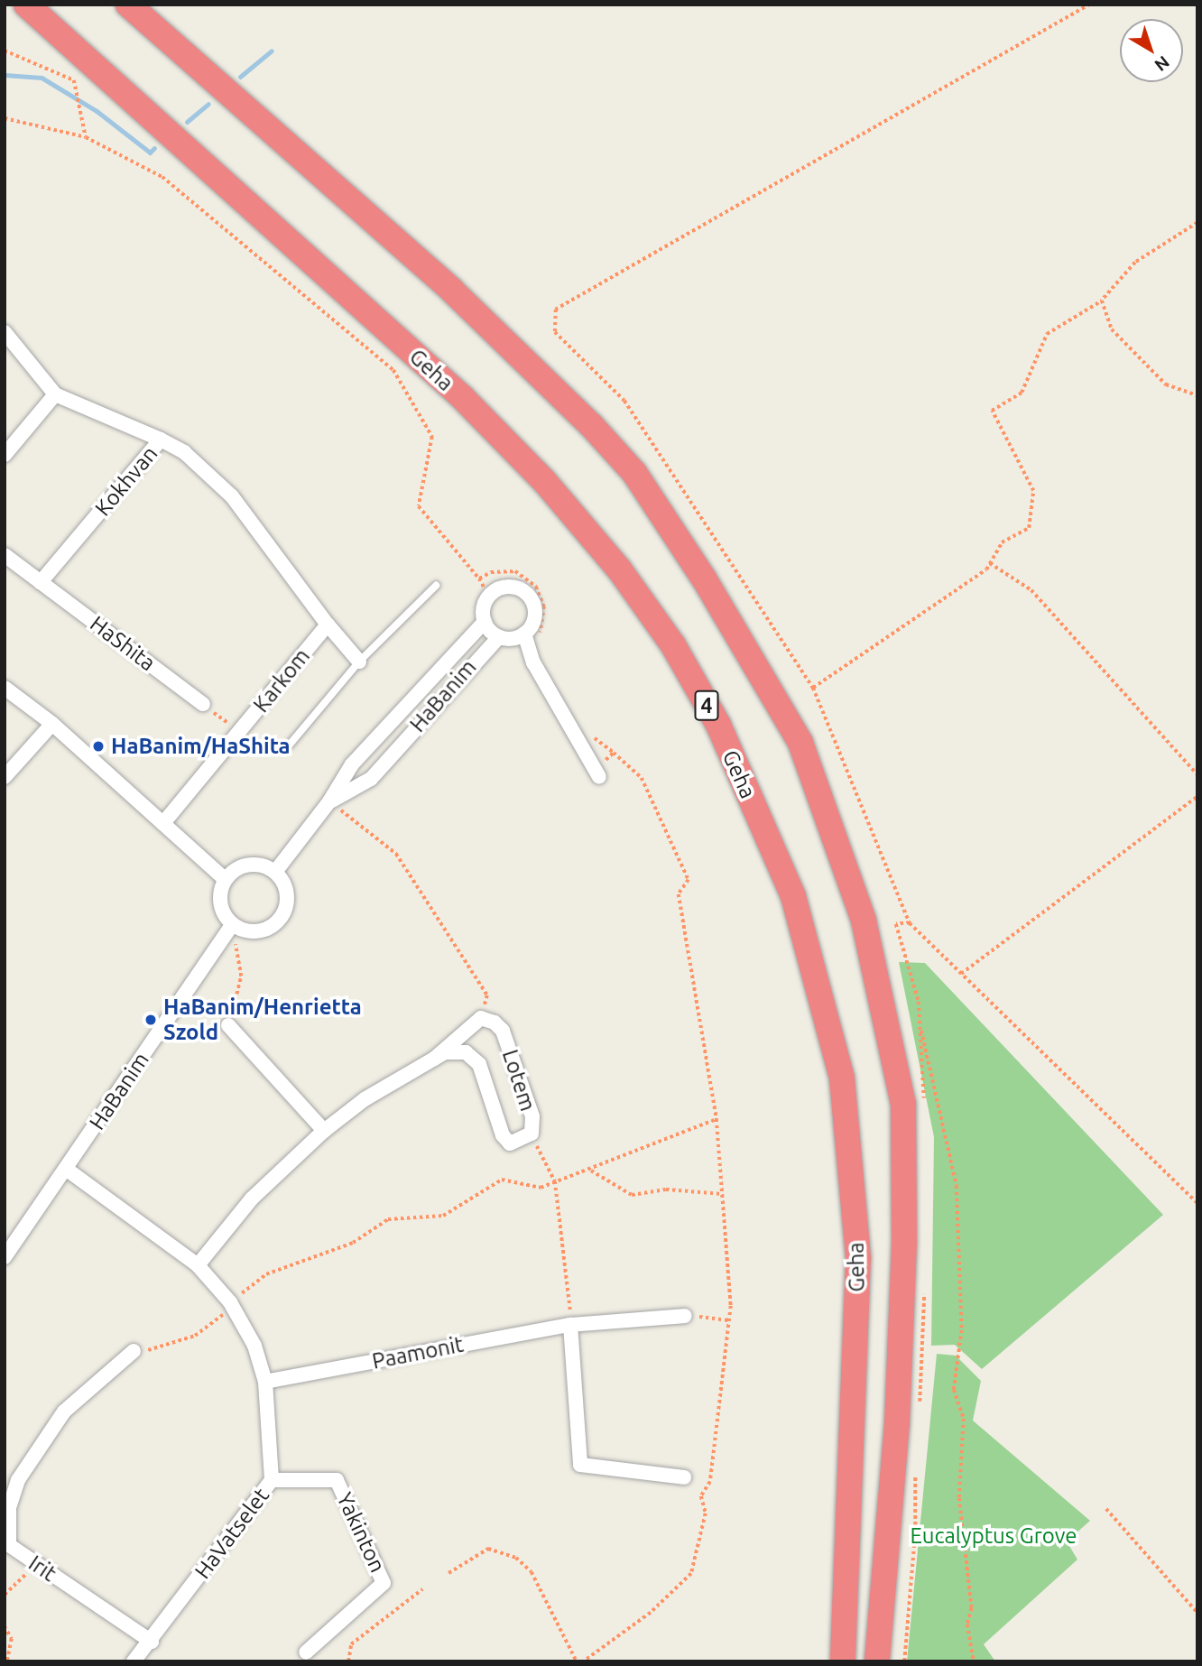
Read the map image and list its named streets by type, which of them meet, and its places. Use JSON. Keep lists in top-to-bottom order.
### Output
{
  "streets": {
    "highway": ["Geha", "4"],
    "street": [
      "Kokhvan",
      "HaShita",
      "Karkom",
      "HaBanim",
      "Lotem",
      "Paamonit",
      "Yakinton",
      "HaVatselet",
      "Irit"
    ]
  },
  "crossings": [
    ["Kokhvan", "HaShita"],
    ["Kokhvan", "Karkom"],
    ["HaBanim", "HaVatselet"],
    ["Lotem", "HaVatselet"],
    ["Paamonit", "HaVatselet"],
    ["Yakinton", "HaVatselet"],
    ["HaVatselet", "Irit"]
  ],
  "parks": ["Eucalyptus Grove"],
  "places": ["HaBanim/HaShita", "HaBanim/Henrietta Szold"],
  "north": "bottom right"
}
